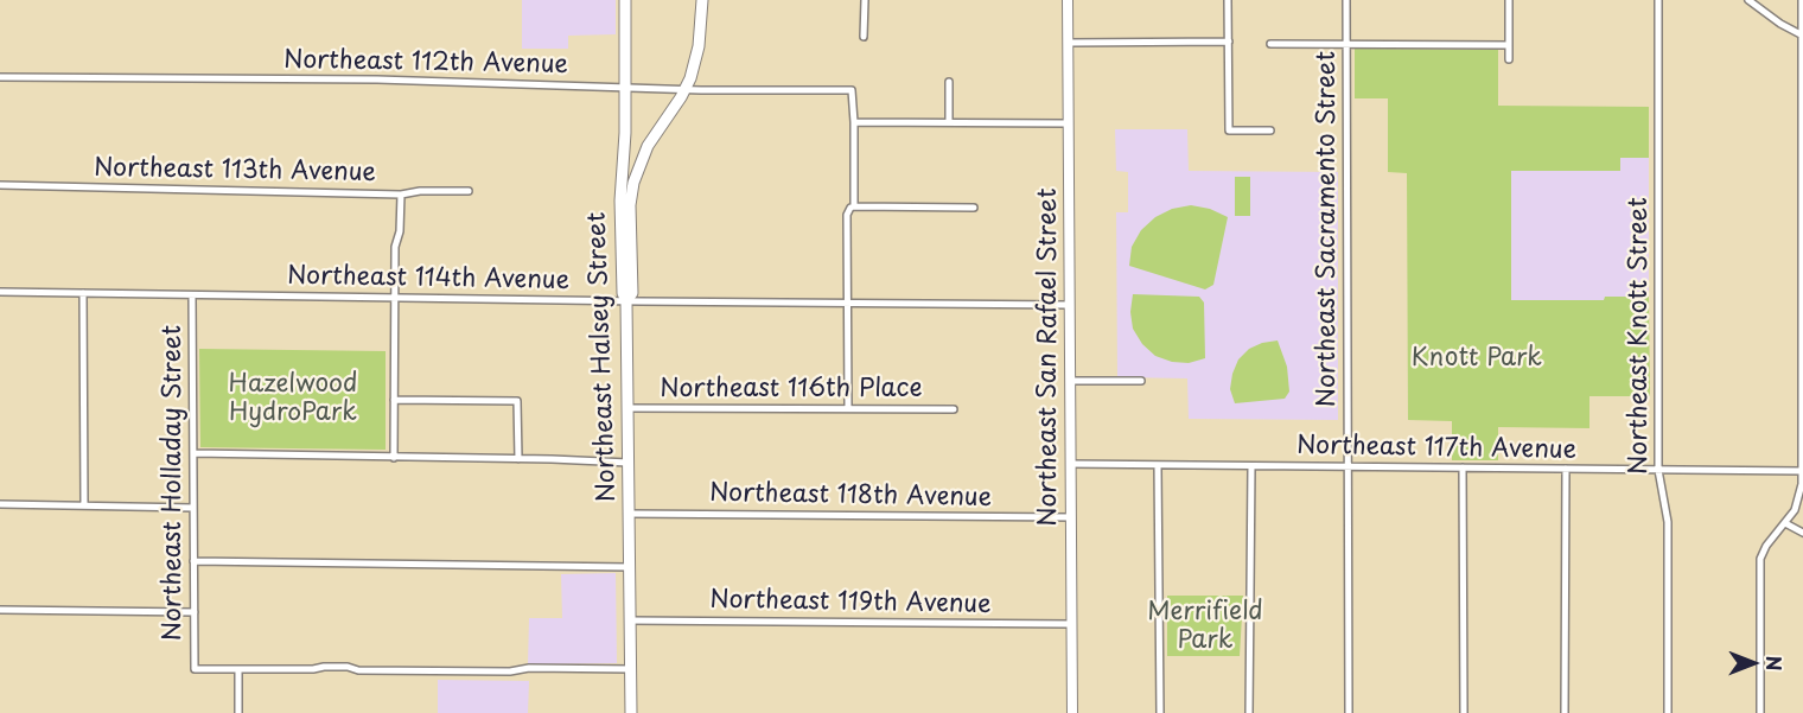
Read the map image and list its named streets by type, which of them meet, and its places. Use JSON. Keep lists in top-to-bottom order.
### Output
{
  "streets": {
    "main road": ["Northeast Halsey Street"],
    "street": [
      "Northeast 112th Avenue",
      "Northeast 113th Avenue",
      "Northeast Sacramento Street",
      "Northeast 114th Avenue",
      "Northeast Knott Street",
      "Northeast San Rafael Street",
      "Northeast 116th Place",
      "Northeast 117th Avenue",
      "Northeast Holladay Street",
      "Northeast 118th Avenue",
      "Northeast 119th Avenue"
    ]
  },
  "crossings": [
    ["Northeast 112th Avenue", "Northeast Halsey Street"],
    ["Northeast Sacramento Street", "Northeast 117th Avenue"],
    ["Northeast 114th Avenue", "Northeast Halsey Street"],
    ["Northeast 114th Avenue", "Northeast San Rafael Street"],
    ["Northeast 114th Avenue", "Northeast Holladay Street"],
    ["Northeast Knott Street", "Northeast 117th Avenue"],
    ["Northeast Halsey Street", "Northeast 116th Place"],
    ["Northeast Halsey Street", "Northeast 118th Avenue"],
    ["Northeast Halsey Street", "Northeast 119th Avenue"],
    ["Northeast San Rafael Street", "Northeast 117th Avenue"],
    ["Northeast San Rafael Street", "Northeast 118th Avenue"],
    ["Northeast San Rafael Street", "Northeast 119th Avenue"]
  ],
  "parks": ["Knott Park", "Hazelwood HydroPark", "Merrifield Park"],
  "north": "right"
}
